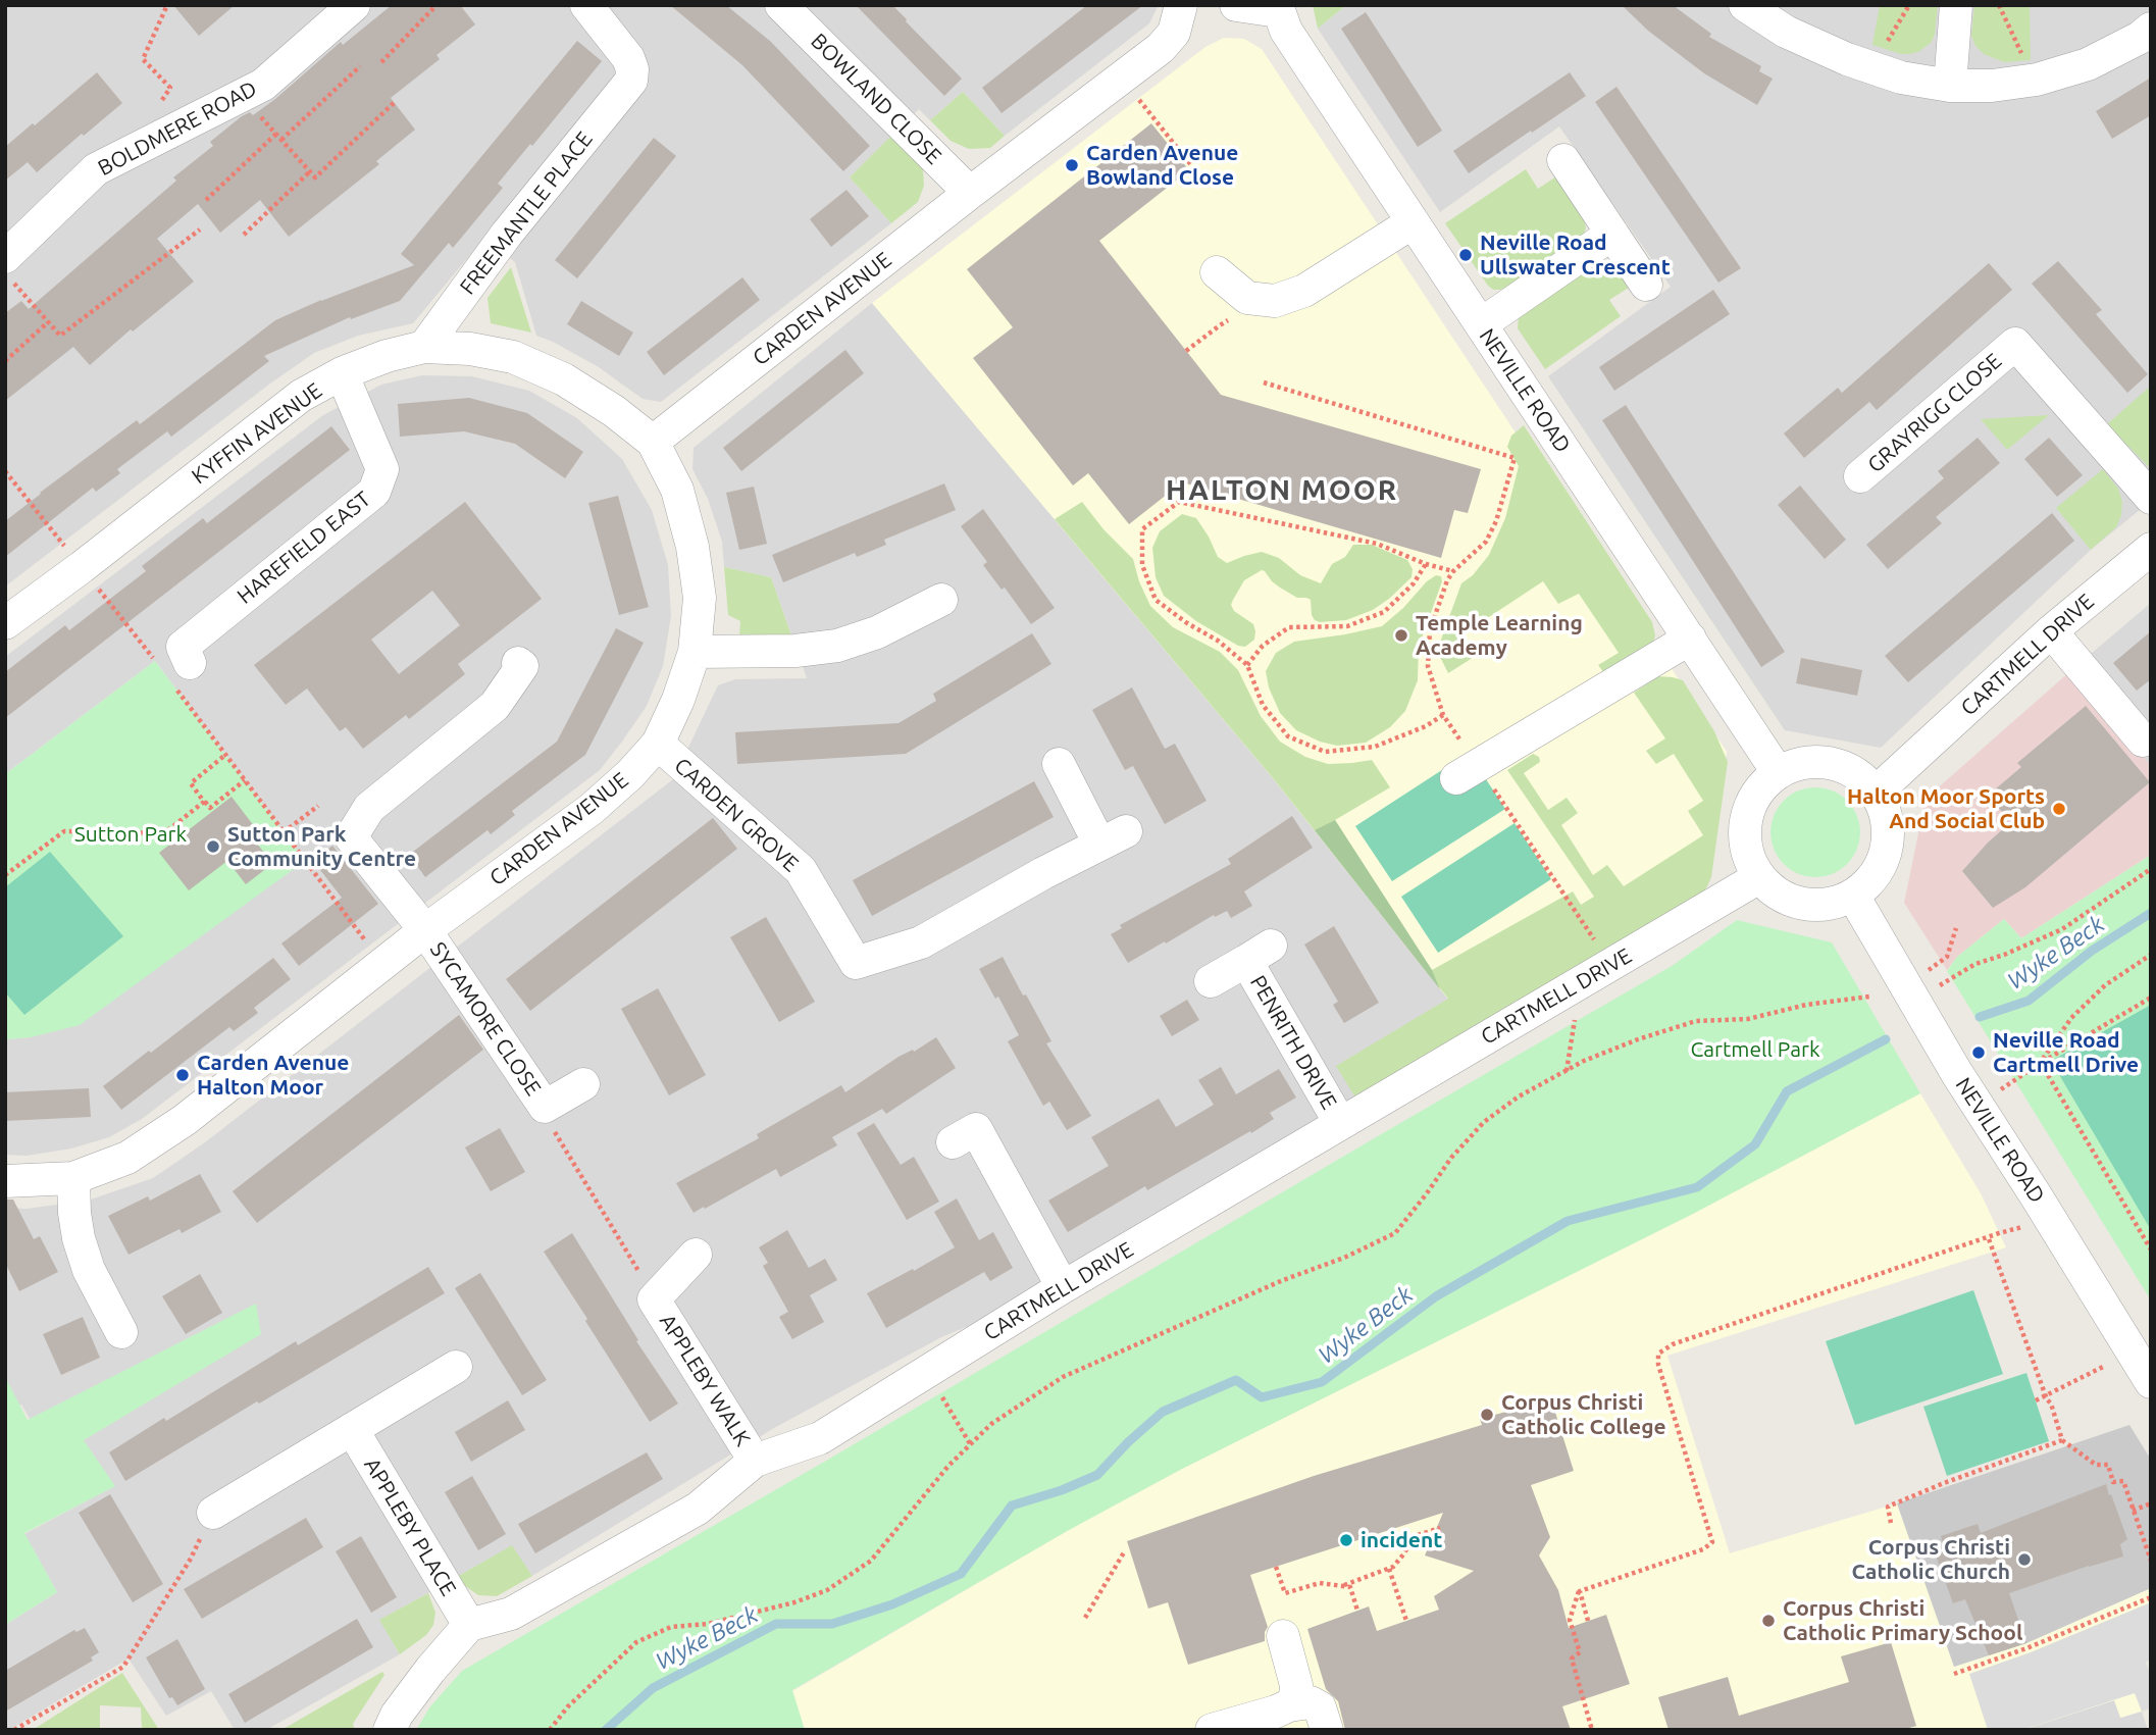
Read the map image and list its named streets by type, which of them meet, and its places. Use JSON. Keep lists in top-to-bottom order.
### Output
{
  "streets": {
    "street": [
      "BOWLAND CLOSE",
      "BOLDMERE ROAD",
      "FREEMANTLE PLACE",
      "CARDEN AVENUE",
      "NEVILLE ROAD",
      "GRAYRIGG CLOSE",
      "KYFFIN AVENUE",
      "HAREFIELD EAST",
      "CARTMELL DRIVE",
      "CARDEN GROVE",
      "SYCAMORE CLOSE",
      "PENRITH DRIVE",
      "APPLEBY WALK",
      "APPLEBY PLACE"
    ]
  },
  "crossings": [
    ["BOWLAND CLOSE", "CARDEN AVENUE"],
    ["FREEMANTLE PLACE", "KYFFIN AVENUE"],
    ["CARDEN AVENUE", "KYFFIN AVENUE"],
    ["CARDEN AVENUE", "CARDEN GROVE"],
    ["CARDEN AVENUE", "SYCAMORE CLOSE"],
    ["NEVILLE ROAD", "CARTMELL DRIVE"],
    ["KYFFIN AVENUE", "HAREFIELD EAST"],
    ["CARTMELL DRIVE", "PENRITH DRIVE"],
    ["CARTMELL DRIVE", "APPLEBY WALK"],
    ["CARTMELL DRIVE", "APPLEBY PLACE"]
  ],
  "districts": ["HALTON MOOR"],
  "water": ["Wyke Beck"],
  "parks": ["Sutton Park", "Cartmell Park"],
  "places": [
    "Carden Avenue Bowland Close",
    "Neville Road Ullswater Crescent",
    "Temple Learning Academy",
    "Halton Moor Sports And Social Club",
    "Sutton Park Community Centre",
    "Neville Road Cartmell Drive",
    "Carden Avenue Halton Moor",
    "Corpus Christi Catholic College",
    "incident",
    "Corpus Christi Catholic Church",
    "Corpus Christi Catholic Primary School"
  ]
}
